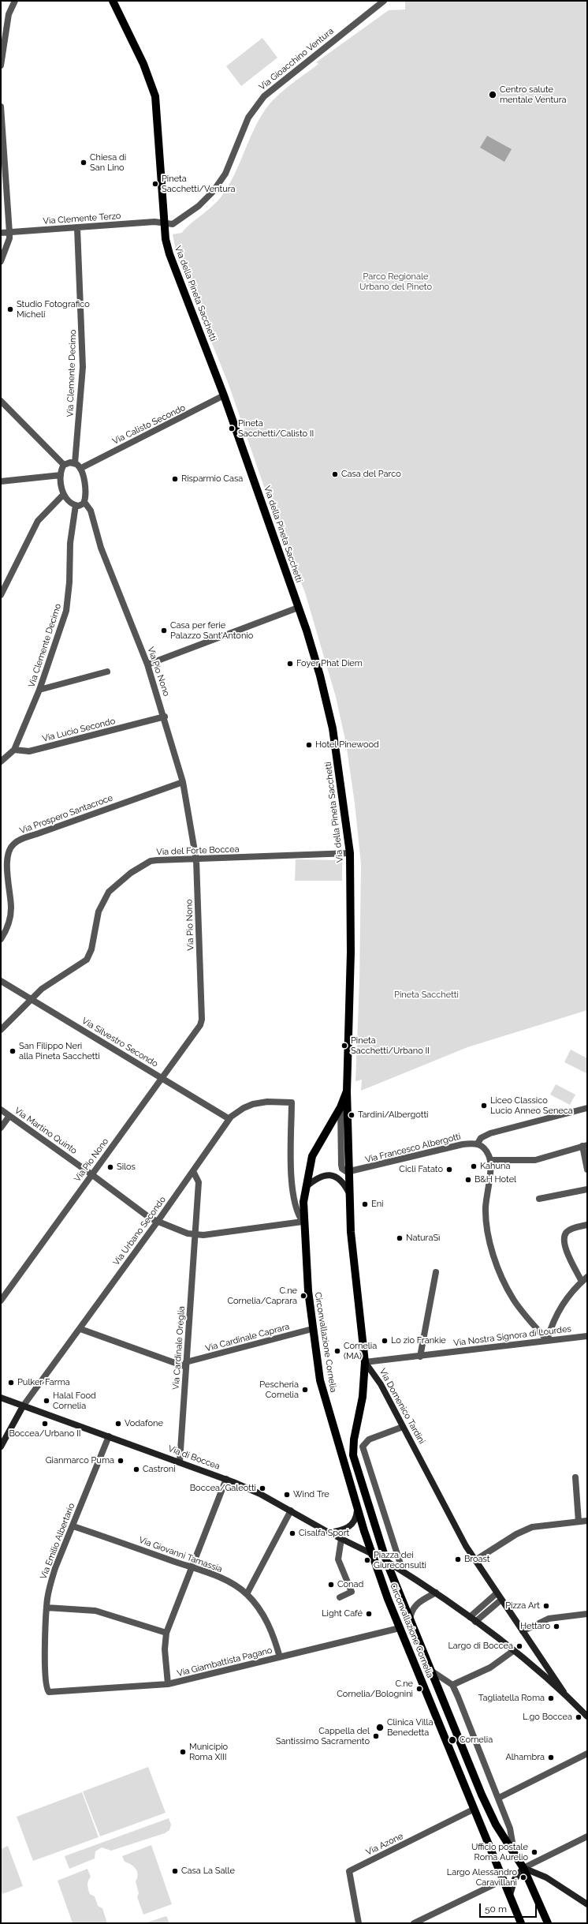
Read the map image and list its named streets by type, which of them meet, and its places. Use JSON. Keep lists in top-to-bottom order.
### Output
{
  "streets": {
    "main road": ["Via della Pineta Sacchetti", "Circonvallazione Cornelia", "Via Domenico Tardini"],
    "street": [
      "Via Gioacchino Ventura",
      "Via Clemente Terzo",
      "Via Clemente Decimo",
      "Via Calisto Secondo",
      "Via Pio Nono",
      "Via Lucio Secondo",
      "Via Prospero Santacroce",
      "Via del Forte Boccea",
      "Via Silvestro Secondo",
      "Via Martino Quinto",
      "Via Francesco Albergotti",
      "Via Urbano Secondo",
      "Via Nostra Signora di Lourdes",
      "Via Cardinale Caprara",
      "Via Cardinale Oreglia",
      "Via di Boccea",
      "Via Emilio Albertario",
      "Via Giovanni Tamassia",
      "Via Giambattista Pagano",
      "Via Azone"
    ]
  },
  "crossings": [
    ["Via Gioacchino Ventura", "Via Clemente Terzo"],
    ["Via Gioacchino Ventura", "Via della Pineta Sacchetti"],
    ["Via Clemente Terzo", "Via della Pineta Sacchetti"],
    ["Via Clemente Terzo", "Via Clemente Decimo"],
    ["Via della Pineta Sacchetti", "Via Calisto Secondo"],
    ["Via della Pineta Sacchetti", "Via del Forte Boccea"],
    ["Via della Pineta Sacchetti", "Circonvallazione Cornelia"],
    ["Via della Pineta Sacchetti", "Via Domenico Tardini"],
    ["Via Clemente Decimo", "Via Lucio Secondo"],
    ["Via Pio Nono", "Via Lucio Secondo"],
    ["Via Pio Nono", "Via Prospero Santacroce"],
    ["Via Pio Nono", "Via del Forte Boccea"],
    ["Via Pio Nono", "Via Silvestro Secondo"],
    ["Via Pio Nono", "Via Martino Quinto"],
    ["Via del Forte Boccea", "Via Silvestro Secondo"],
    ["Via Silvestro Secondo", "Via Urbano Secondo"],
    ["Via Martino Quinto", "Via Urbano Secondo"],
    ["Via Martino Quinto", "Circonvallazione Cornelia"],
    ["Via Martino Quinto", "Via Cardinale Oreglia"],
    ["Via Francesco Albergotti", "Via Domenico Tardini"],
    ["Via Urbano Secondo", "Circonvallazione Cornelia"],
    ["Via Urbano Secondo", "Via Cardinale Oreglia"],
    ["Via Urbano Secondo", "Via di Boccea"],
    ["Via Nostra Signora di Lourdes", "Circonvallazione Cornelia"],
    ["Via Nostra Signora di Lourdes", "Via Domenico Tardini"],
    ["Via Cardinale Caprara", "Circonvallazione Cornelia"],
    ["Via Cardinale Caprara", "Via Cardinale Oreglia"],
    ["Circonvallazione Cornelia", "Via Domenico Tardini"],
    ["Circonvallazione Cornelia", "Via di Boccea"],
    ["Circonvallazione Cornelia", "Via Giambattista Pagano"],
    ["Circonvallazione Cornelia", "Via Azone"],
    ["Via Cardinale Oreglia", "Via di Boccea"],
    ["Via di Boccea", "Via Emilio Albertario"],
    ["Via Emilio Albertario", "Via Giovanni Tamassia"],
    ["Via Emilio Albertario", "Via Giambattista Pagano"],
    ["Via Giovanni Tamassia", "Via Giambattista Pagano"]
  ],
  "parks": ["Parco Regionale Urbano del Pineto", "Pineta Sacchetti"],
  "places": [
    "Centro salute mentale Ventura",
    "Chiesa di San Lino",
    "Pineta Sacchetti/Ventura",
    "Studio Fotografico Micheli",
    "Pineta Sacchetti/Calisto II",
    "Casa del Parco",
    "Risparmio Casa",
    "Casa per ferie Palazzo Sant'Antonio",
    "Foyer Phat Diem",
    "Hotel Pinewood",
    "Pineta Sacchetti/Urbano II",
    "San Filippo Neri alla Pineta Sacchetti",
    "Liceo Classico Lucio Anneo Seneca",
    "Tardini/Albergotti",
    "Kahuna",
    "Silos",
    "Cicli Fatato",
    "B&H Hotel",
    "Eni",
    "NaturaSì",
    "C.ne Cornelia/Caprara",
    "Lo zio Frankie",
    "Cornelia (MA)",
    "Pulker Farma",
    "Pescheria Cornelia",
    "Halal Food Cornelia",
    "Boccea/Urbano II",
    "Vodafone",
    "Gianmarco Puma",
    "Castroni",
    "Boccea/Galeotti",
    "Wind Tre",
    "Cisalfa Sport",
    "Broast",
    "Piazza dei Giureconsulti",
    "Conad",
    "Pizza Art",
    "Light Café",
    "Hettaro",
    "Largo di Boccea",
    "C.ne Cornelia/Bolognini",
    "Tagliatella Roma",
    "L.go Boccea",
    "Clinica Villa Benedetta",
    "Cappella del Santissimo Sacramento",
    "Cornelia",
    "Municipio Roma XIII",
    "Alhambra",
    "Ufficio postale Roma Aurelio",
    "Casa La Salle",
    "Largo Alessandro Caravillani"
  ],
  "scale_bar": "50 m"
}
